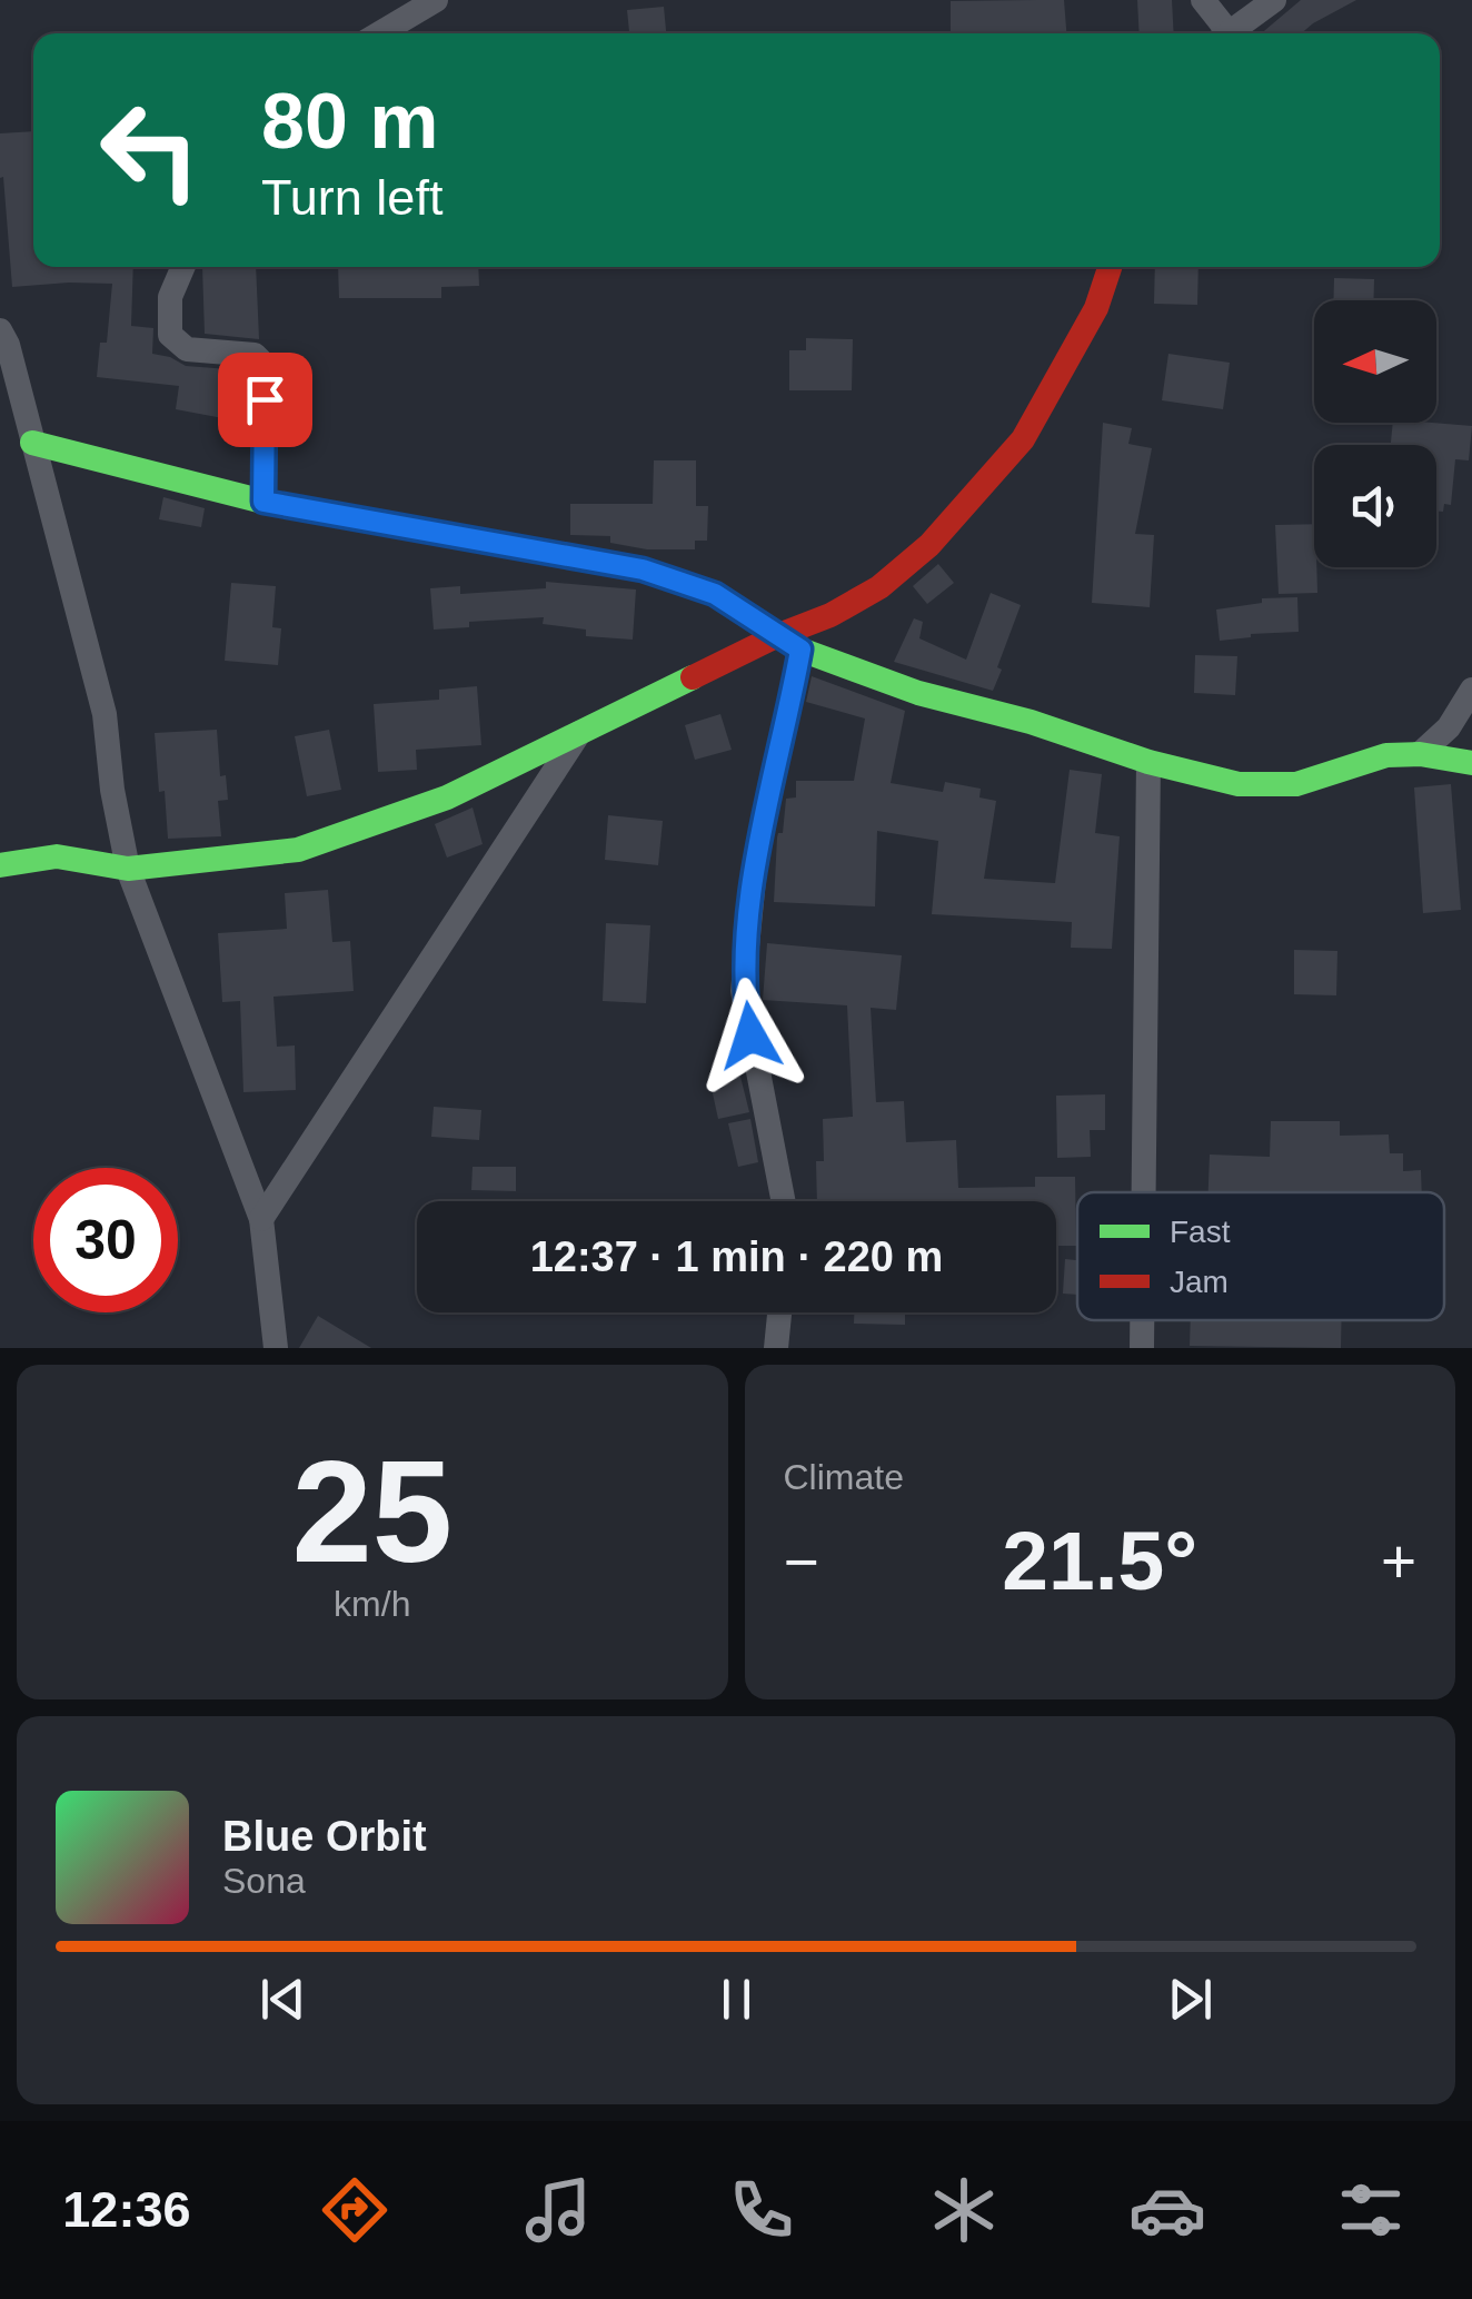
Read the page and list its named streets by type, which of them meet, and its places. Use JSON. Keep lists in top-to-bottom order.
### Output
{
  "legend": ["Fast", "Jam"],
  "north": "left",
  "page": {
    "turn": ["80 m", "Turn left"],
    "limit": "30",
    "trip": "12:37 · 1 min · 220 m",
    "tile": [
      ["25", "km/h"],
      "Climate"
    ],
    "heat": ["−", "21.5°", "+"],
    "song": ["Blue Orbit", "Sona"],
    "tabs": "12:36"
  }
}
